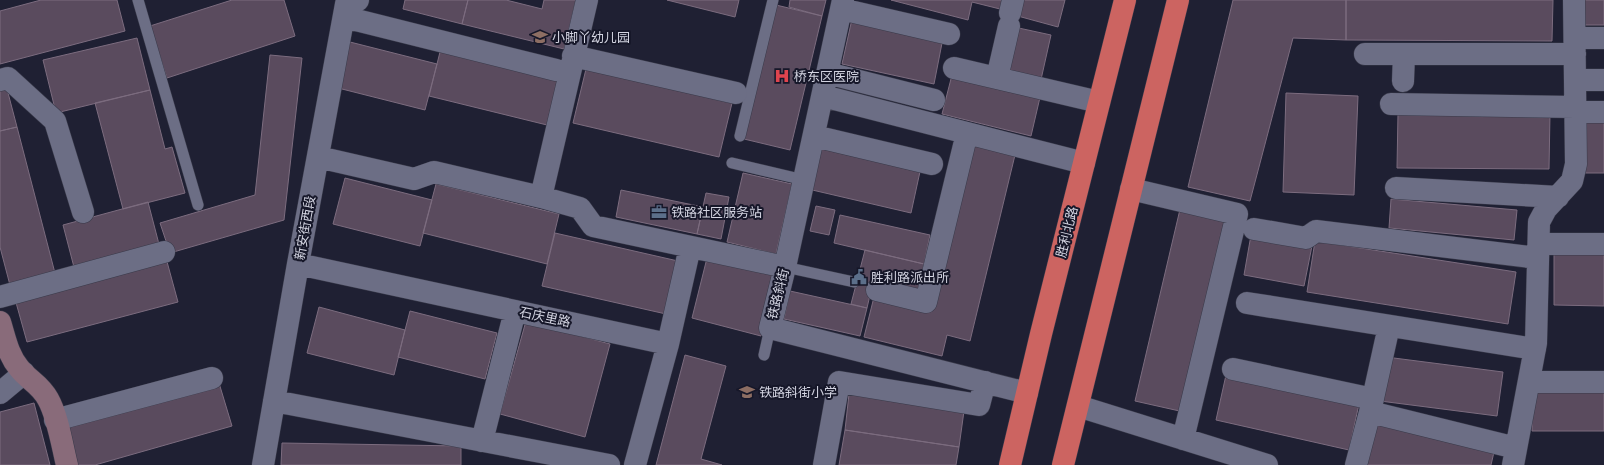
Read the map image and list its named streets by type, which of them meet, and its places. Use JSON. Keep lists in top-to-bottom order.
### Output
{
  "streets": {
    "highway": ["胜利北路"],
    "street": ["新安街西段", "铁路斜街", "石庆里路"]
  },
  "crossings": [
    ["新安街西段", "石庆里路"],
    ["胜利北路", "铁路斜街"]
  ],
  "places": {
    "school or university": ["小脚丫幼儿园", "铁路斜街小学"],
    "hospital": ["桥东区医院"],
    "office": ["铁路社区服务站"],
    "public building": ["胜利路派出所"]
  }
}
